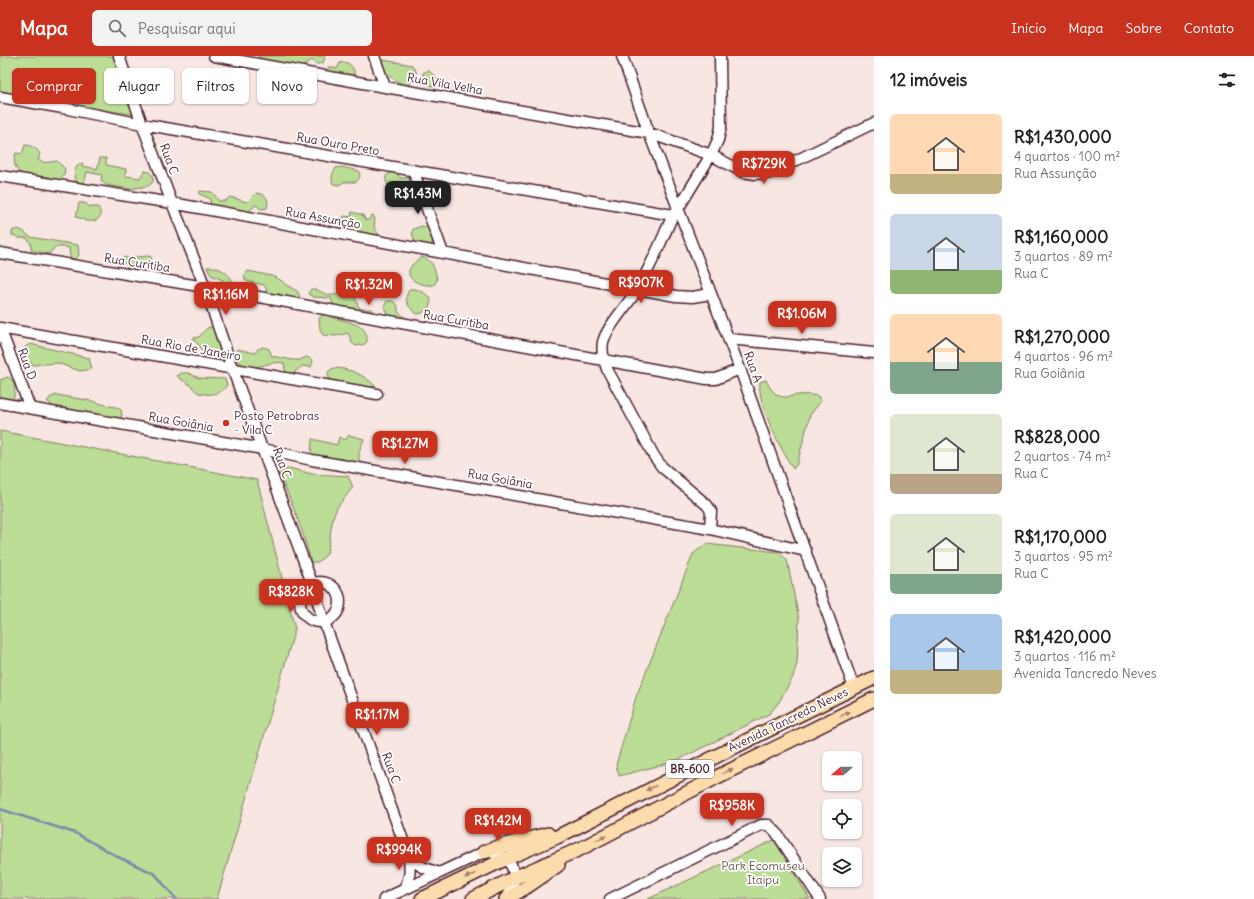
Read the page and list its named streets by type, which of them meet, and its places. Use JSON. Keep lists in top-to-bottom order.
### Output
{
  "streets": {
    "main road": ["Avenida Tancredo Neves", "BR-600"],
    "street": [
      "Rua Vila Velha",
      "Rua Ouro Preto",
      "Rua C",
      "Rua Assunção",
      "Rua Curitiba",
      "Rua Rio de Janeiro",
      "Rua D",
      "Rua A",
      "Rua Goiânia"
    ]
  },
  "crossings": [
    ["Rua Vila Velha", "Rua A"],
    ["Rua Ouro Preto", "Rua C"],
    ["Rua Ouro Preto", "Rua A"],
    ["Rua C", "Rua Assunção"],
    ["Rua C", "Rua Curitiba"],
    ["Rua C", "Rua Rio de Janeiro"],
    ["Rua C", "Rua Goiânia"],
    ["Rua Assunção", "Rua A"],
    ["Rua Curitiba", "Rua A"],
    ["Rua Rio de Janeiro", "Rua D"],
    ["Rua D", "Rua Goiânia"],
    ["Rua A", "Rua Goiânia"],
    ["Rua A", "Avenida Tancredo Neves"]
  ],
  "parks": ["Park Ecomuseu Itaipu"],
  "places": ["Posto Petrobras - Vila C"],
  "north": "left",
  "page": {
    "header": "Mapa",
    "search": "Pesquisar aqui",
    "nav": [
      "Início",
      "Mapa",
      "Sobre",
      "Contato"
    ],
    "heading": "12 imóveis",
    "chip": [
      "Comprar",
      "Alugar",
      "Filtros",
      "Novo"
    ],
    "list": [
      {
        "name": "R$1,430,000",
        "note": "4 quartos · 100 m² · Rua Assunção"
      },
      {
        "name": "R$1,160,000",
        "note": "3 quartos · 89 m² · Rua C"
      },
      {
        "name": "R$1,270,000",
        "note": "4 quartos · 96 m² · Rua Goiânia"
      },
      {
        "name": "R$828,000",
        "note": "2 quartos · 74 m² · Rua C"
      },
      {
        "name": "R$1,170,000",
        "note": "3 quartos · 95 m² · Rua C"
      },
      {
        "name": "R$1,420,000",
        "note": "3 quartos · 116 m² · Avenida Tancredo Neves"
      }
    ],
    "price": [
      "R$729K",
      "R$1.43M",
      "R$907K",
      "R$1.32M",
      "R$1.16M",
      "R$1.06M",
      "R$1.27M",
      "R$828K",
      "R$1.17M",
      "R$958K",
      "R$1.42M",
      "R$994K"
    ]
  }
}
